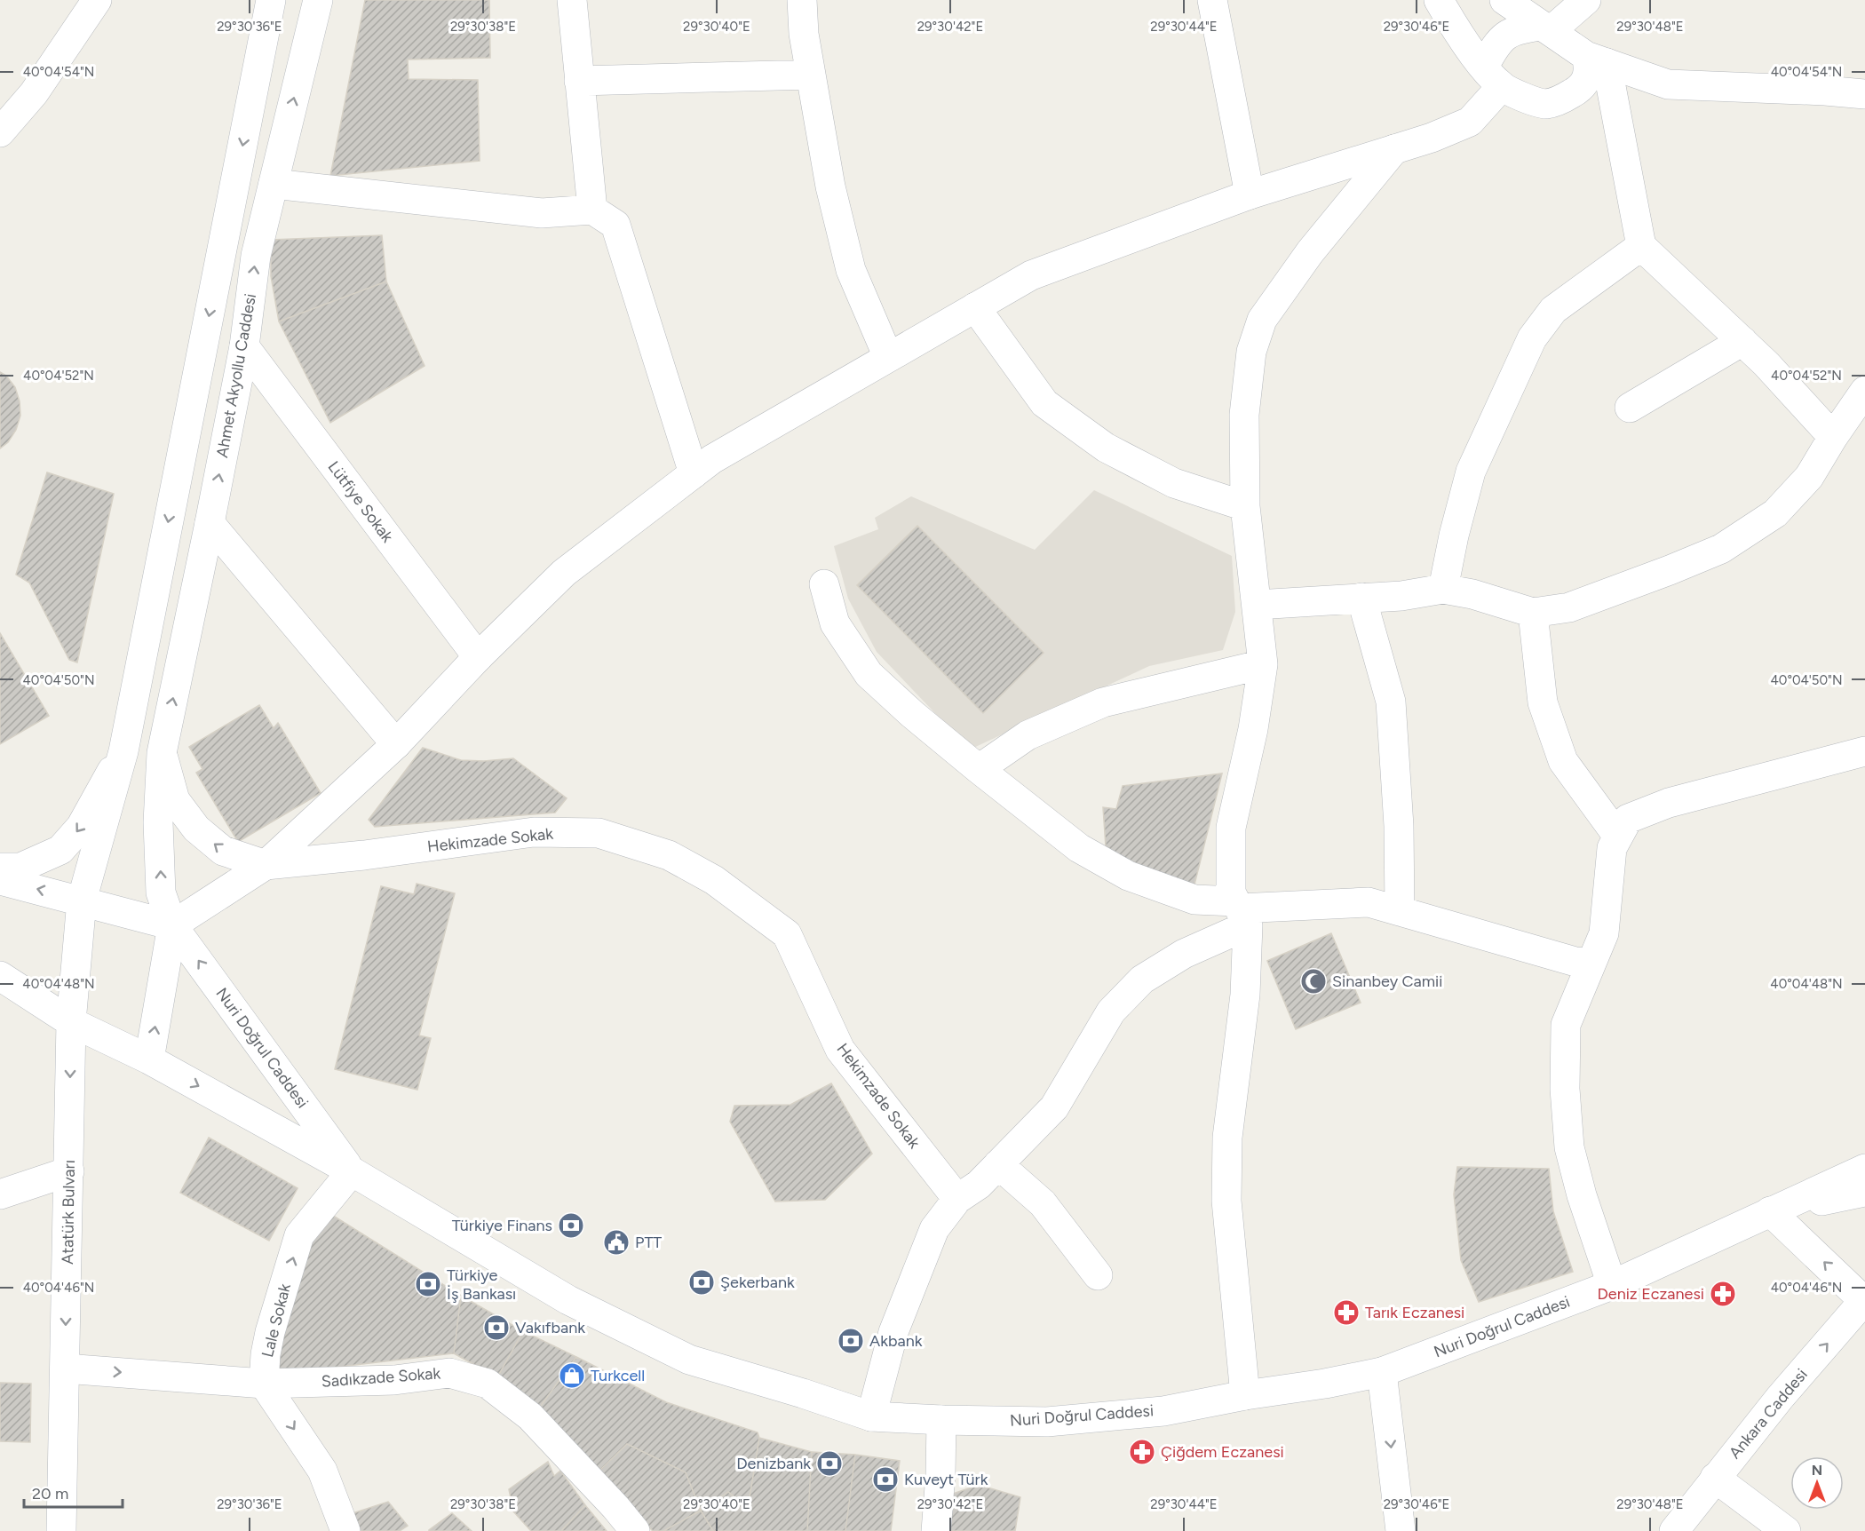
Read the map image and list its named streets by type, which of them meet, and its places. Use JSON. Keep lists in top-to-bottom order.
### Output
{
  "streets": {
    "street": [
      "Ahmet Akyollu Caddesi",
      "Lütfiye Sokak",
      "Hekimzade Sokak",
      "Nuri Doğrul Caddesi",
      "Atatürk Bulvarı",
      "Lale Sokak",
      "Sadıkzade Sokak",
      "Ankara Caddesi"
    ]
  },
  "crossings": [
    ["Ahmet Akyollu Caddesi", "Lütfiye Sokak"],
    ["Ahmet Akyollu Caddesi", "Nuri Doğrul Caddesi"],
    ["Nuri Doğrul Caddesi", "Atatürk Bulvarı"],
    ["Nuri Doğrul Caddesi", "Lale Sokak"],
    ["Atatürk Bulvarı", "Sadıkzade Sokak"],
    ["Lale Sokak", "Sadıkzade Sokak"]
  ],
  "one_way": ["Atatürk Bulvarı", "Lale Sokak", "Ankara Caddesi"],
  "places": {
    "mosque": ["Sinanbey Camii"],
    "bank": [
      "Türkiye Finans",
      "Şekerbank",
      "Türkiye İş Bankası",
      "Vakıfbank",
      "Akbank",
      "Denizbank",
      "Kuveyt Türk"
    ],
    "public building": ["PTT"],
    "pharmacy": ["Deniz Eczanesi", "Tarık Eczanesi", "Çiğdem Eczanesi"],
    "shop": ["Turkcell"]
  },
  "scale_bar": "20 m",
  "north": "top",
  "coordinates": [
    "29°30'36\"E",
    "29°30'38\"E",
    "29°30'40\"E",
    "29°30'42\"E",
    "29°30'44\"E",
    "29°30'46\"E",
    "29°30'48\"E",
    "40°04'54\"N",
    "40°04'52\"N",
    "40°04'50\"N",
    "40°04'48\"N",
    "40°04'46\"N"
  ]
}
